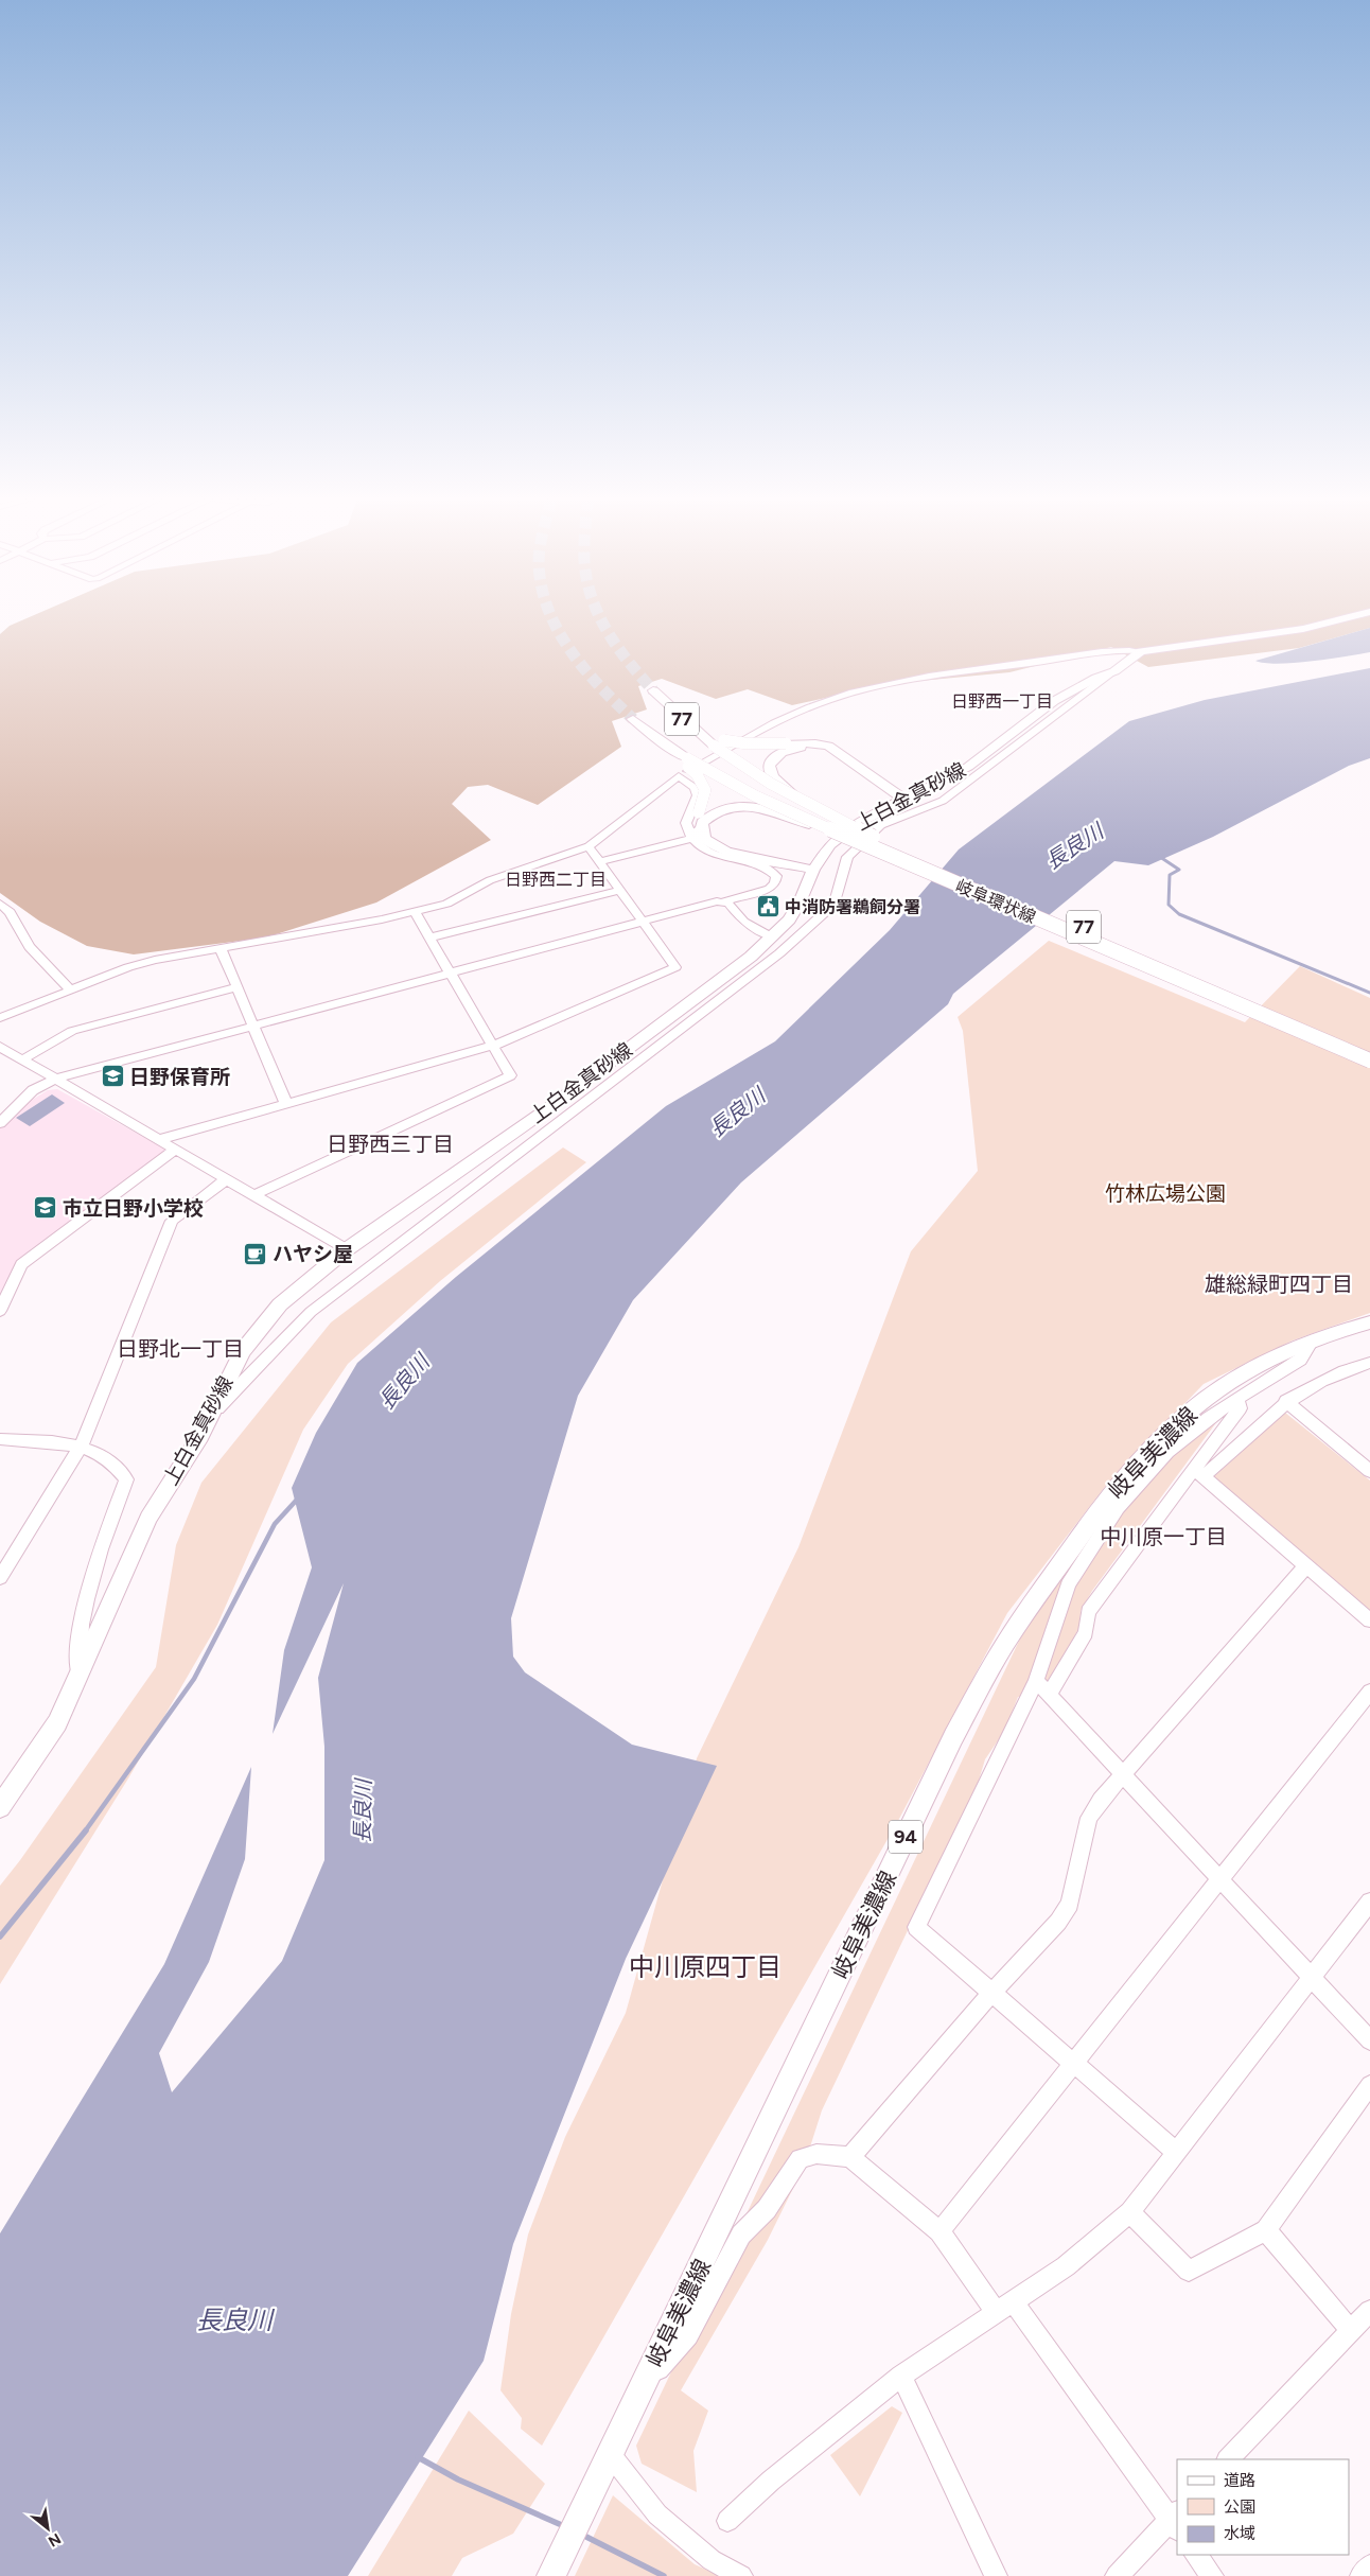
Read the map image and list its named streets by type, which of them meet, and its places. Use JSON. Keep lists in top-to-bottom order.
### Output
{
  "streets": {
    "main road": [
      "77",
      "上白金真砂線",
      "岐阜環状線",
      "岐阜美濃線",
      "94"
    ]
  },
  "crossings": [
    ["77", "上白金真砂線"],
    ["77", "岐阜環状線"]
  ],
  "districts": [
    "日野西一丁目",
    "日野西二丁目",
    "日野西三丁目",
    "雄総緑町四丁目",
    "日野北一丁目",
    "中川原一丁目",
    "中川原四丁目"
  ],
  "water": ["長良川"],
  "parks": ["竹林広場公園"],
  "places": {
    "public building": ["中消防署鵜飼分署"],
    "school or university": ["日野保育所", "市立日野小学校"],
    "cafe": ["ハヤシ屋"]
  },
  "legend": ["道路", "公園", "水域"],
  "north": "bottom right"
}
